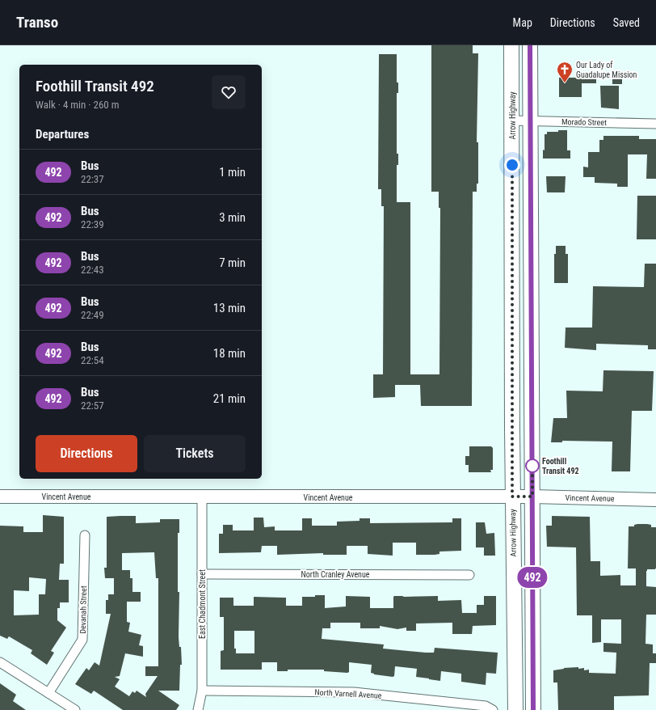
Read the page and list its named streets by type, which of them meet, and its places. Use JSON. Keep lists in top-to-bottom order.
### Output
{
  "streets": {
    "main road": ["Arrow Highway"],
    "street": [
      "Morado Street",
      "Vincent Avenue",
      "North Cranley Avenue",
      "East Chadmont Street",
      "Devanah Street",
      "North Varnell Avenue"
    ]
  },
  "crossings": [
    ["Arrow Highway", "Morado Street"],
    ["Arrow Highway", "Vincent Avenue"],
    ["Vincent Avenue", "East Chadmont Street"],
    ["North Cranley Avenue", "East Chadmont Street"],
    ["East Chadmont Street", "North Varnell Avenue"]
  ],
  "places": {
    "church": ["Our Lady of Guadalupe Mission"],
    "other": ["Foothill Transit 492"]
  },
  "lines": ["bus line 492"],
  "page": {
    "header": "Transo",
    "nav": ["Map", "Directions", "Saved"],
    "on_map": "492",
    "heading": [
      ["Foothill Transit 492", "Walk · 4 min · 260 m"],
      "Departures"
    ],
    "list": [
      {
        "mark": "492",
        "name": "Bus",
        "note": "22:37",
        "value": "1 min"
      },
      {
        "mark": "492",
        "name": "Bus",
        "note": "22:39",
        "value": "3 min"
      },
      {
        "mark": "492",
        "name": "Bus",
        "note": "22:43",
        "value": "7 min"
      },
      {
        "mark": "492",
        "name": "Bus",
        "note": "22:49",
        "value": "13 min"
      },
      {
        "mark": "492",
        "name": "Bus",
        "note": "22:54",
        "value": "18 min"
      },
      {
        "mark": "492",
        "name": "Bus",
        "note": "22:57",
        "value": "21 min"
      }
    ],
    "buttons": ["Directions", "Tickets"]
  }
}
